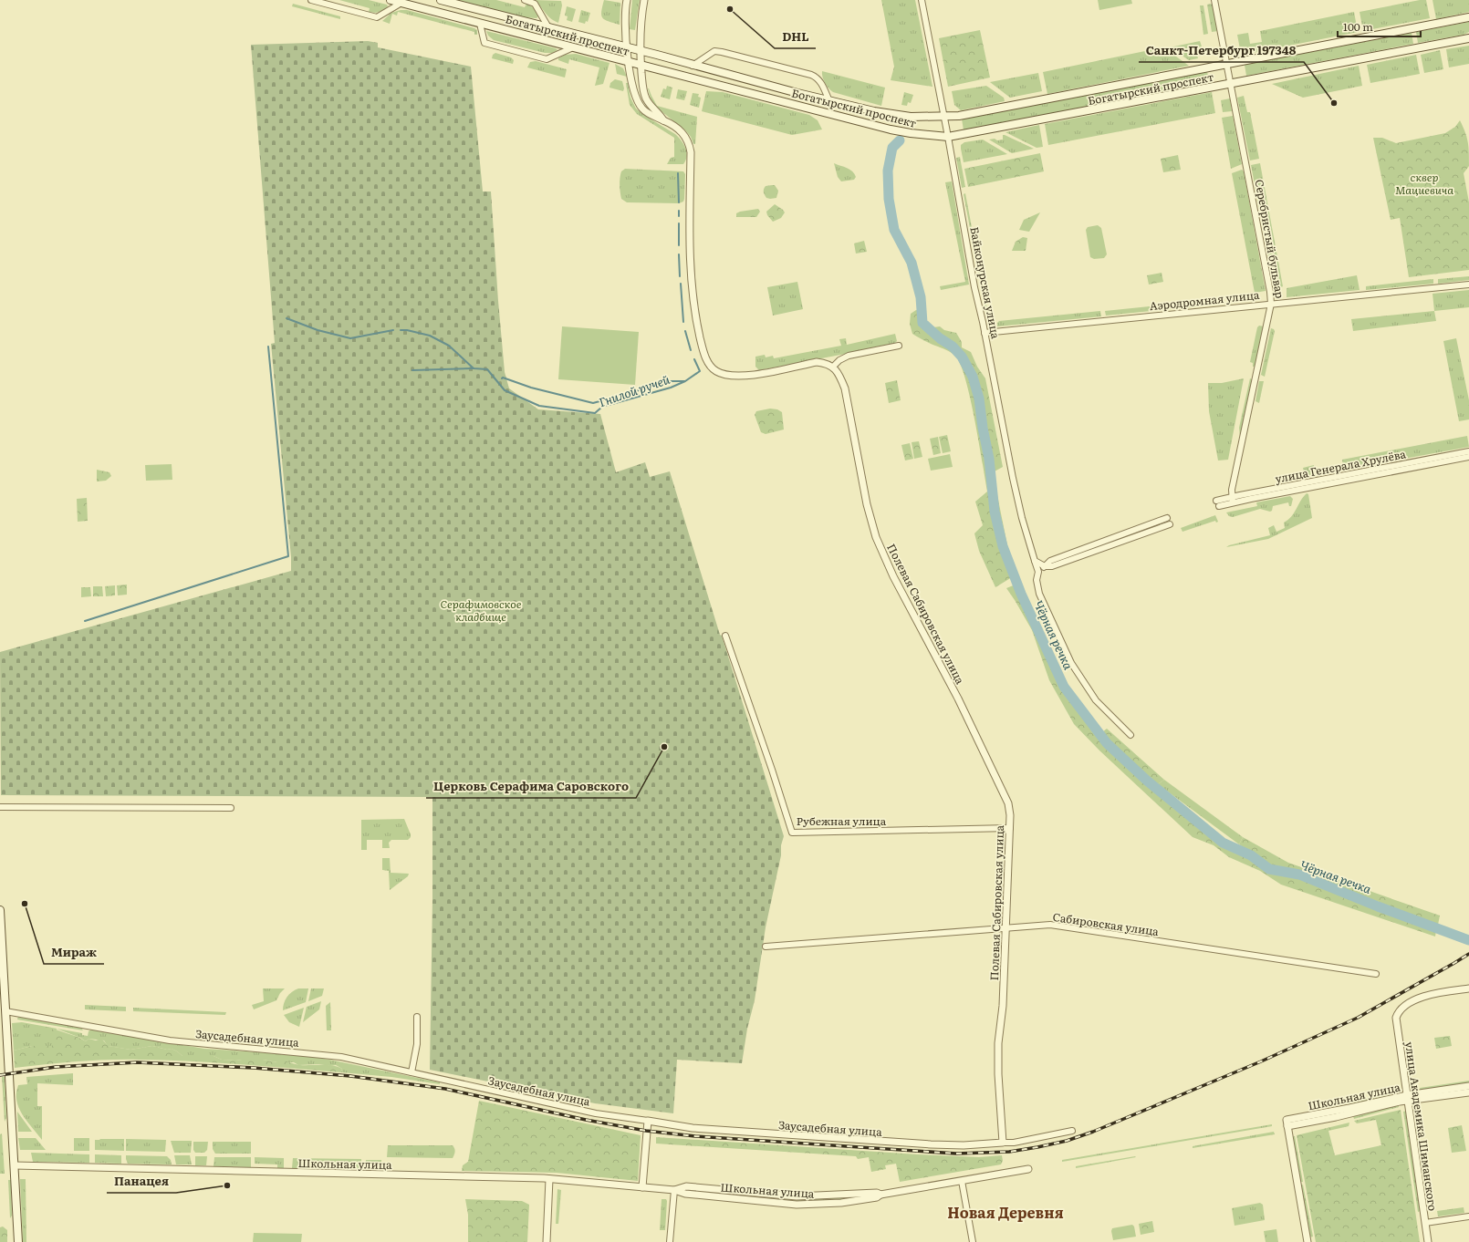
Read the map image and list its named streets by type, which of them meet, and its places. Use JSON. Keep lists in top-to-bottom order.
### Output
{
  "streets": {
    "main road": ["Богатырский проспект"],
    "street": [
      "Серебристый бульвар",
      "Байконурская улица",
      "Аэродромная улица",
      "улица Генерала Хрулёва",
      "Полевая Сабировская улица",
      "Рубежная улица",
      "Сабировская улица",
      "Заусадебная улица",
      "Школьная улица",
      "улица Академика Шиманского"
    ]
  },
  "crossings": [
    ["Богатырский проспект", "Серебристый бульвар"],
    ["Богатырский проспект", "Байконурская улица"],
    ["Серебристый бульвар", "Аэродромная улица"],
    ["Серебристый бульвар", "улица Генерала Хрулёва"],
    ["Байконурская улица", "Аэродромная улица"],
    ["Полевая Сабировская улица", "Рубежная улица"],
    ["Полевая Сабировская улица", "Сабировская улица"],
    ["Полевая Сабировская улица", "Заусадебная улица"],
    ["Школьная улица", "улица Академика Шиманского"]
  ],
  "districts": ["Новая Деревня"],
  "water": ["Гнилой ручей", "Чёрная речка"],
  "parks": ["сквер Мациевича", "Серафимовское кладбище"],
  "places": [
    "DHL",
    "Санкт-Петербург 197348",
    "Церковь Серафима Саровского",
    "Мираж",
    "Панацея"
  ],
  "scale_bar": "100 m"
}
